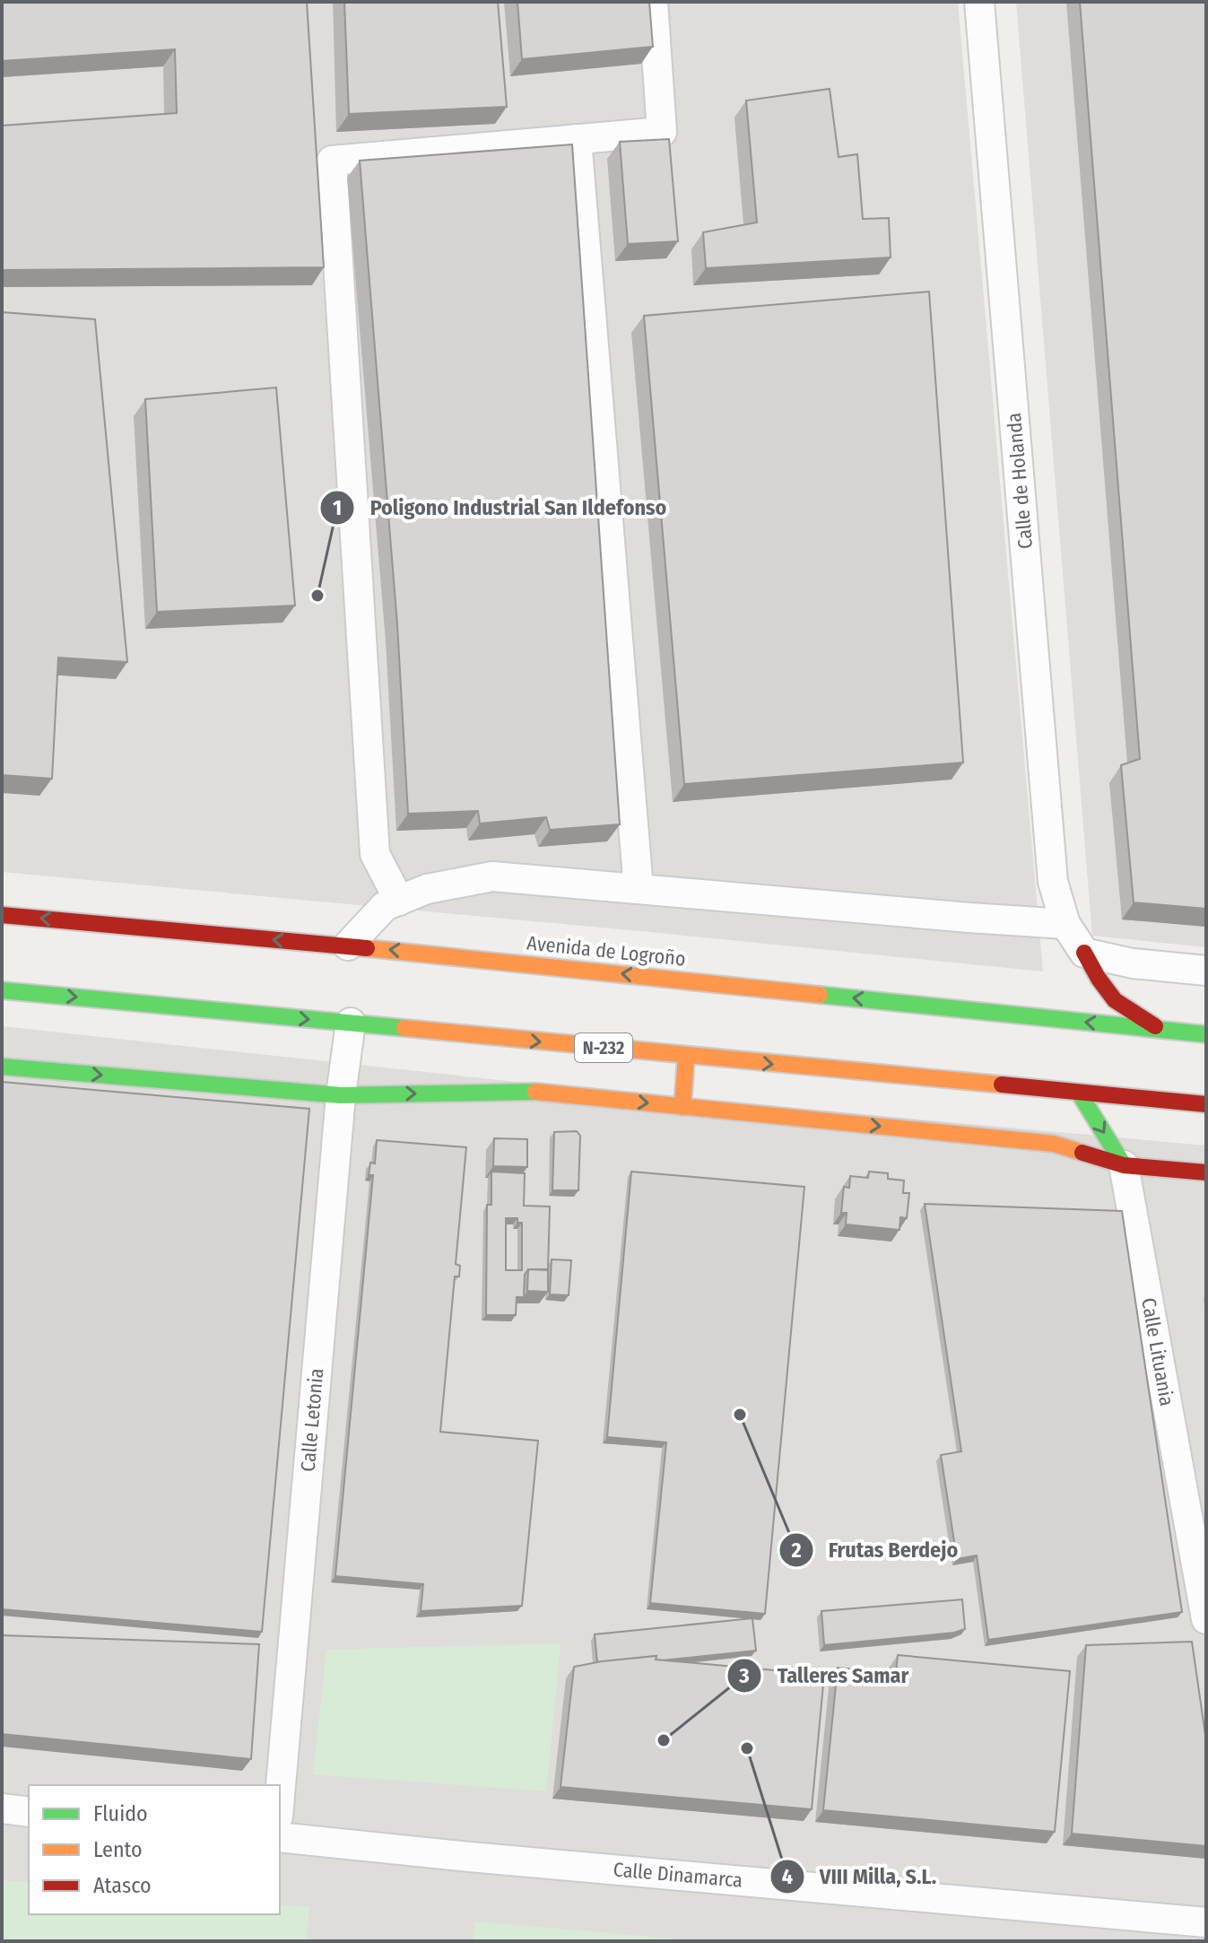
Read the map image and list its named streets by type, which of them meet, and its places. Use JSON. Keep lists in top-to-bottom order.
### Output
{
  "streets": {
    "main road": ["Avenida de Logroño", "N-232"],
    "street": [
      "Calle de Holanda",
      "Calle Lituania",
      "Calle Letonia",
      "Calle Dinamarca"
    ]
  },
  "crossings": [
    ["N-232", "Calle Letonia"]
  ],
  "places": [
    "Poligono Industrial San Ildefonso",
    "Frutas Berdejo",
    "Talleres Samar",
    "VIII Milla, S.L."
  ],
  "legend": ["Fluido", "Lento", "Atasco"]
}
